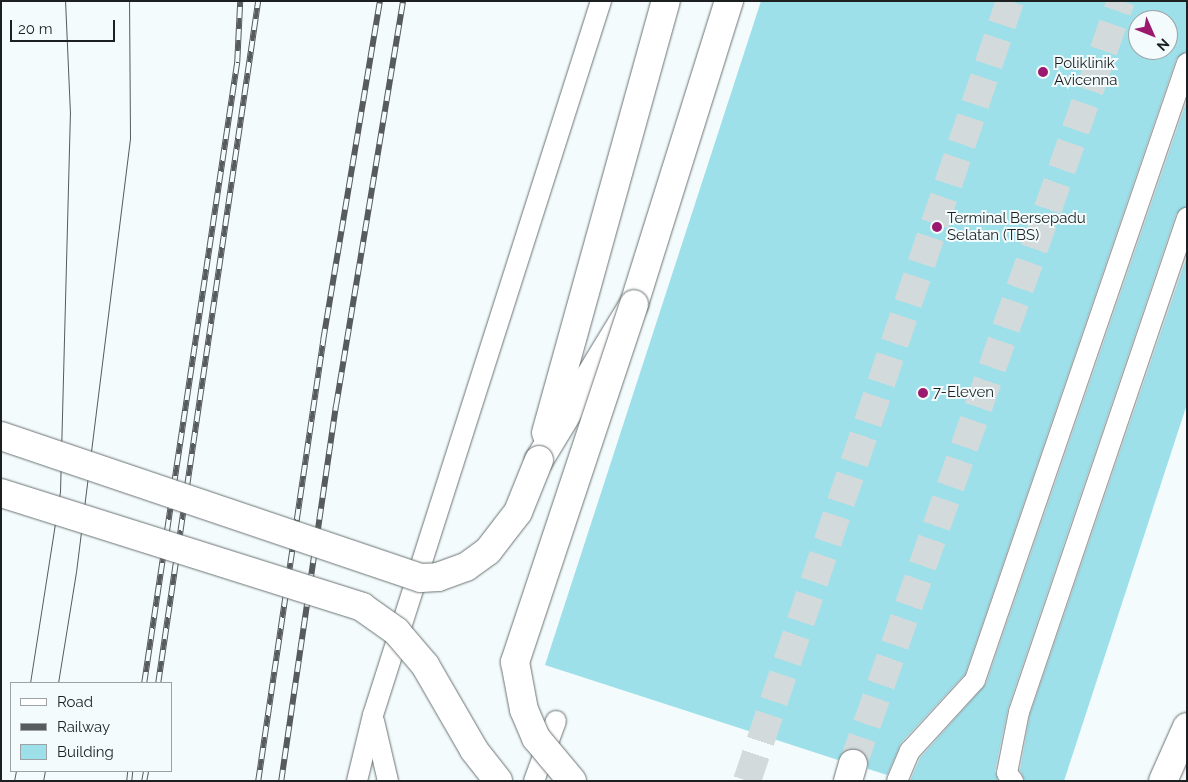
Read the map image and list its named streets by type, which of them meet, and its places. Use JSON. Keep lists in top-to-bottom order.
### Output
{
  "places": ["Poliklinik Avicenna", "Terminal Bersepadu Selatan (TBS)", "7-Eleven"],
  "legend": ["Road", "Railway", "Building"],
  "scale_bar": "20 m",
  "north": "bottom right"
}
